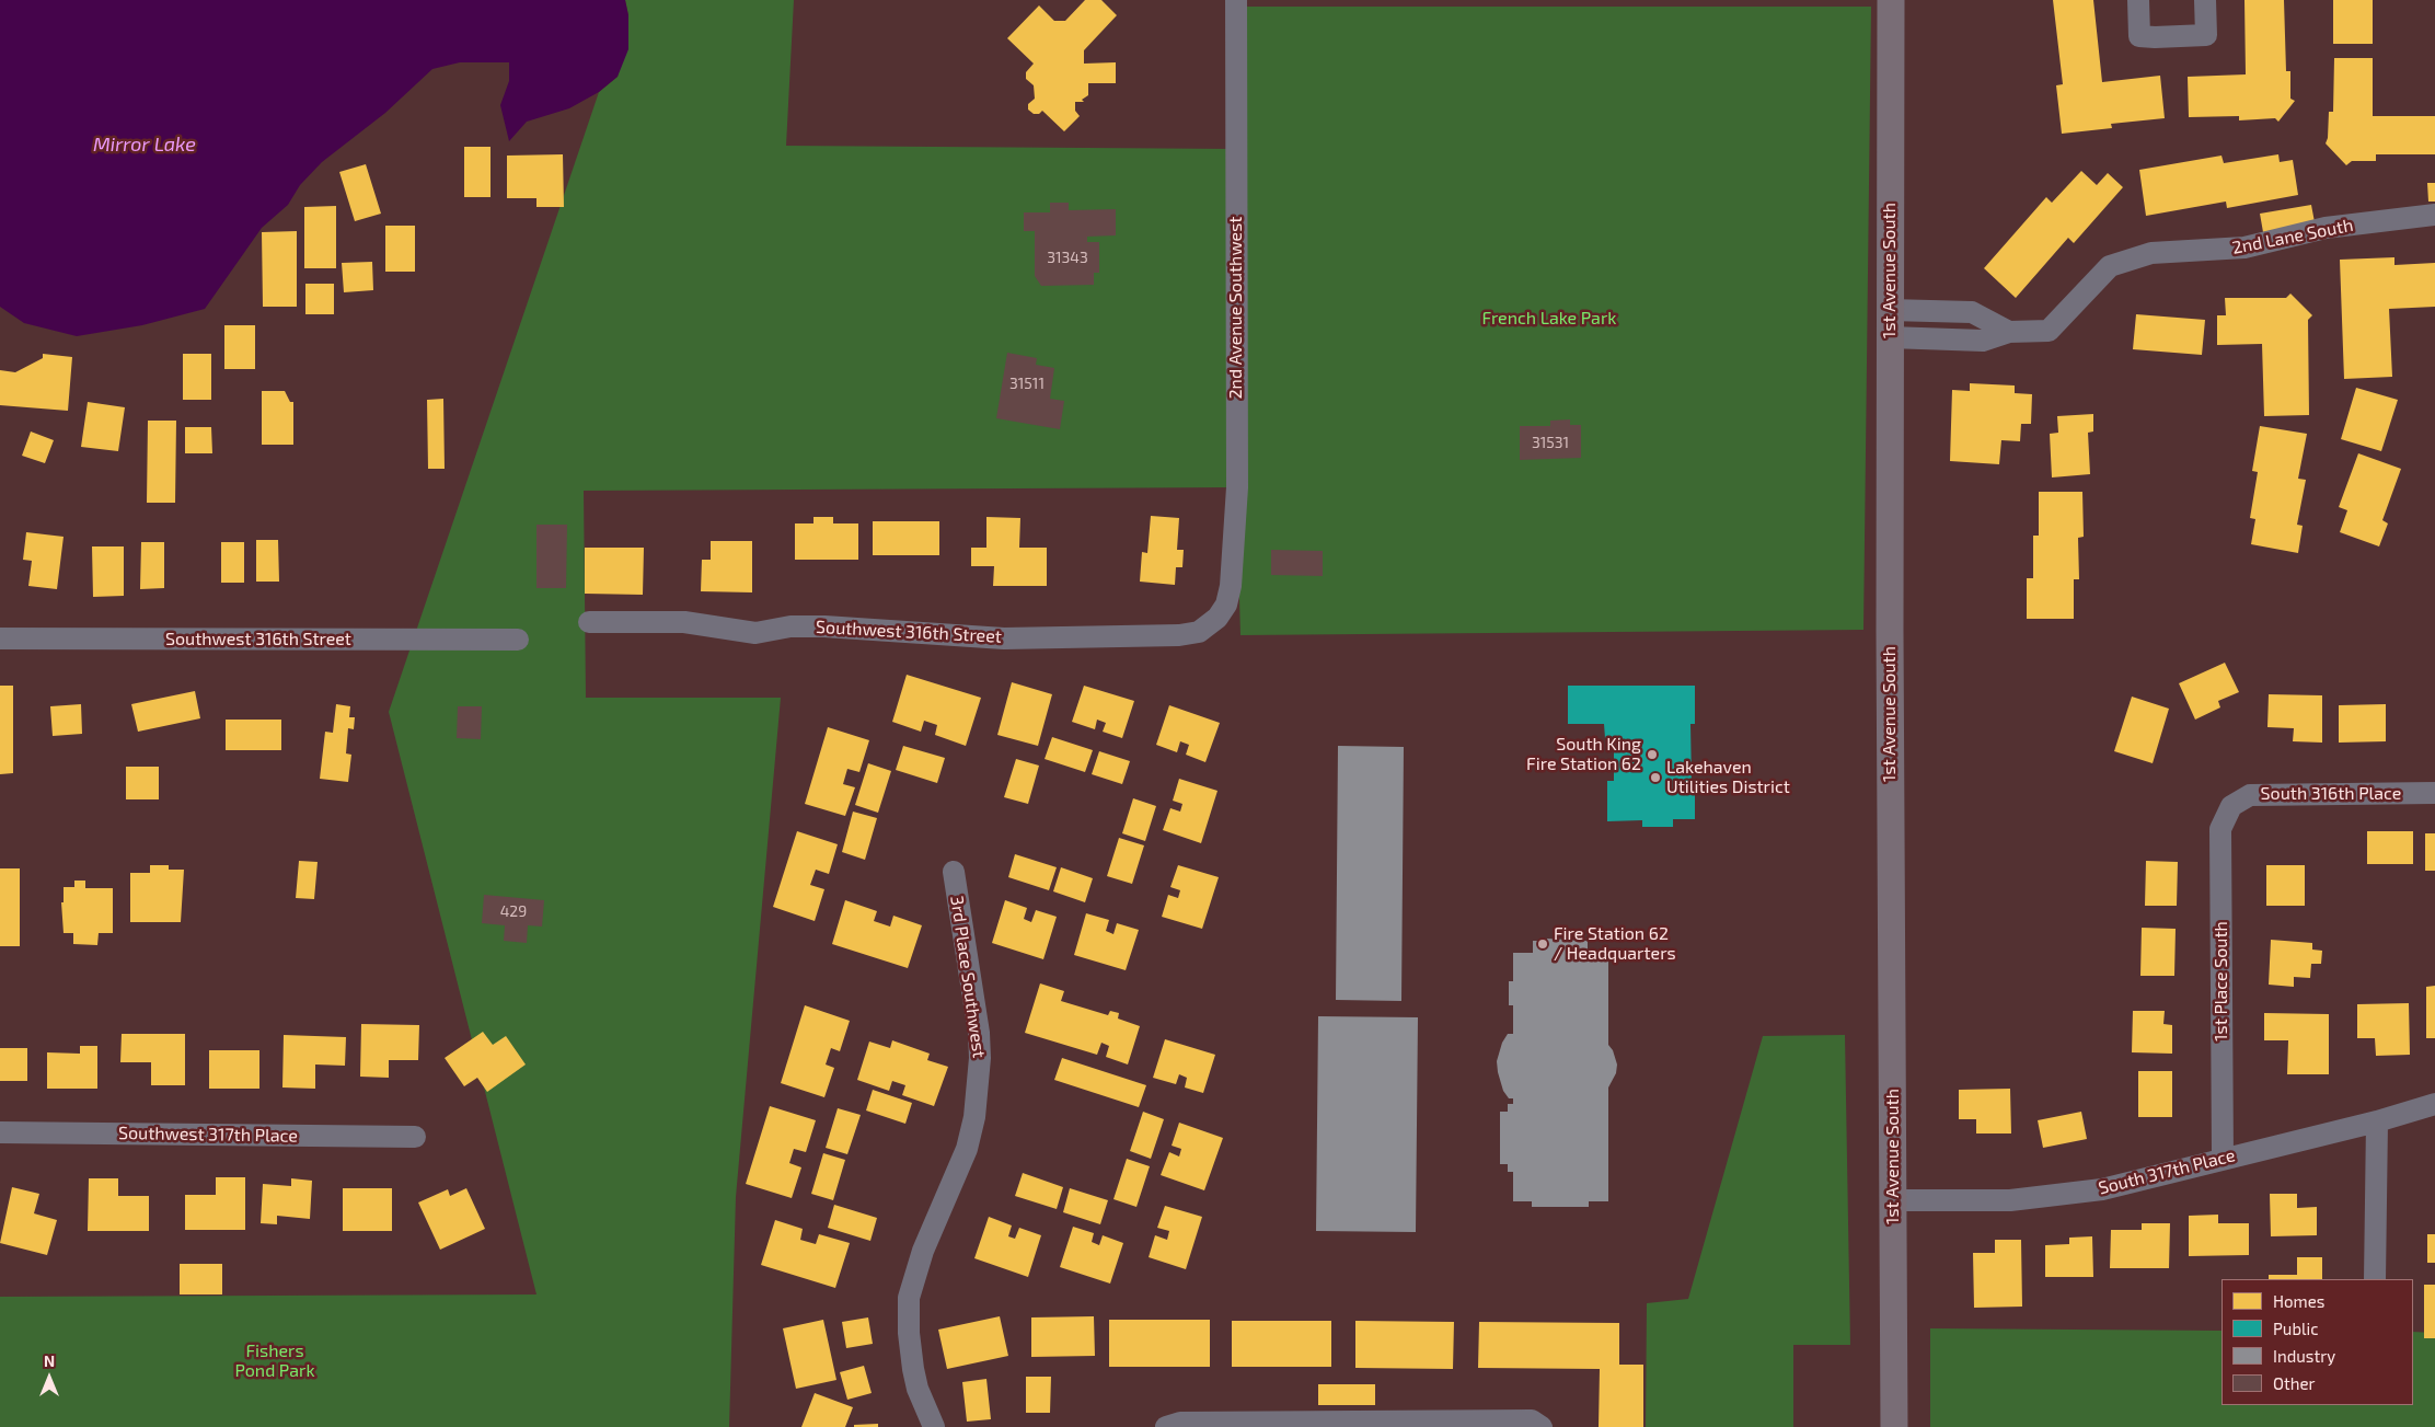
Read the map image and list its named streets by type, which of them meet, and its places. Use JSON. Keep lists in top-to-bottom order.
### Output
{
  "streets": {
    "main road": ["1st Avenue South"],
    "street": [
      "2nd Lane South",
      "2nd Avenue Southwest",
      "Southwest 316th Street",
      "South 316th Place",
      "3rd Place Southwest",
      "1st Place South",
      "Southwest 317th Place",
      "South 317th Place"
    ]
  },
  "crossings": [
    ["1st Avenue South", "South 317th Place"],
    ["2nd Avenue Southwest", "Southwest 316th Street"],
    ["South 316th Place", "1st Place South"],
    ["1st Place South", "South 317th Place"]
  ],
  "water": ["Mirror Lake"],
  "parks": ["French Lake Park", "Fishers Pond Park"],
  "places": ["South King Fire Station 62", "Lakehaven Utilities District", "Fire Station 62 / Headquarters"],
  "house_numbers": [
    "31343",
    "31511",
    "31531",
    "429"
  ],
  "legend": [
    "Homes",
    "Public",
    "Industry",
    "Other"
  ],
  "north": "top"
}
